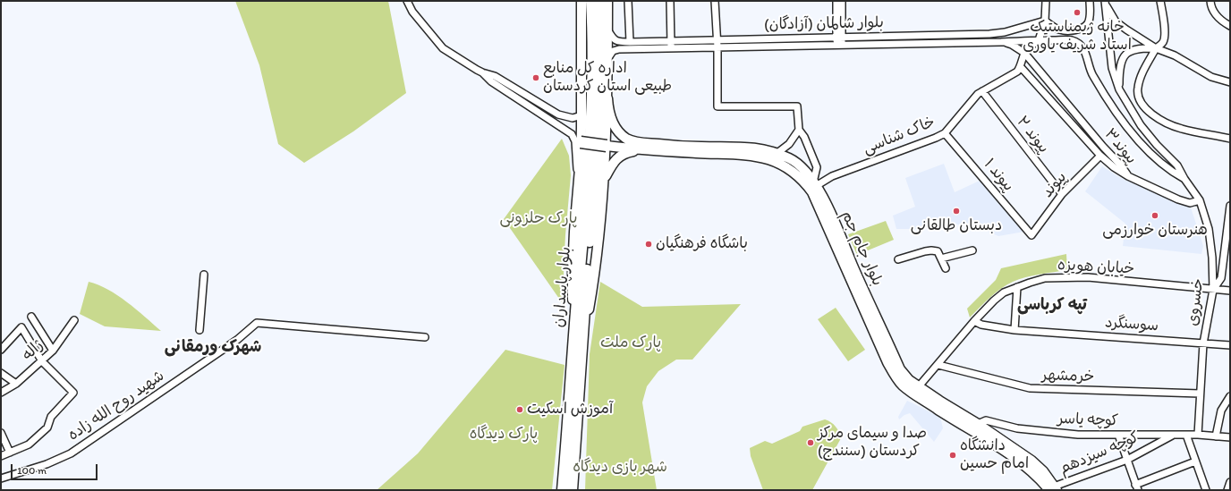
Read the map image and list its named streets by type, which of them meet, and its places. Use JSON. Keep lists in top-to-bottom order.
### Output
{
  "streets": {
    "main road": ["بلوار جام جم", "بلوار پاسداران"],
    "street": [
      "بلوار شالمان (آزادگان)",
      "پیوند ۲",
      "خاک شناسی",
      "پیوند۳",
      "پیوند ۱",
      "پیوند",
      "خیابان هویزه",
      "خسروی",
      "سوسنگرد",
      "ژاله",
      "خرمشهر",
      "شهید روح الله زاده",
      "کوچه یاسر",
      "کوچه سیزدهم"
    ]
  },
  "crossings": [
    ["بلوار شالمان (آزادگان)", "خسروی"],
    ["پیوند ۲", "خاک شناسی"],
    ["پیوند ۲", "پیوند"],
    ["خاک شناسی", "پیوند۳"],
    ["خاک شناسی", "پیوند ۱"],
    ["خاک شناسی", "بلوار جام جم"],
    ["پیوند۳", "پیوند"],
    ["پیوند ۱", "پیوند"],
    ["بلوار جام جم", "خیابان هویزه"],
    ["بلوار جام جم", "کوچه یاسر"],
    ["بلوار جام جم", "کوچه سیزدهم"],
    ["خیابان هویزه", "خسروی"],
    ["خیابان هویزه", "سوسنگرد"],
    ["خیابان هویزه", "خرمشهر"],
    ["خسروی", "سوسنگرد"],
    ["خسروی", "خرمشهر"],
    ["خسروی", "کوچه یاسر"],
    ["کوچه یاسر", "کوچه سیزدهم"]
  ],
  "districts": ["تپه کرباسی", "شهرک ورمقانی"],
  "parks": [
    "پارک حلزونی",
    "پارک ملت",
    "پارک دیدگاه",
    "شهر بازی دیدگاه"
  ],
  "places": [
    "خانه ژیمناستیک استاد شریف یاوری",
    "اداره کل منابع طبیعی استان کردستان",
    "دبستان طالقانی",
    "هنرستان خوارزمی",
    "باشگاه فرهنگیان",
    "آموزش اسکیت",
    "صدا و سیمای مرکز کردستان (سنندج)",
    "دانشگاه امام حسین"
  ],
  "scale_bar": "100 m"
}
